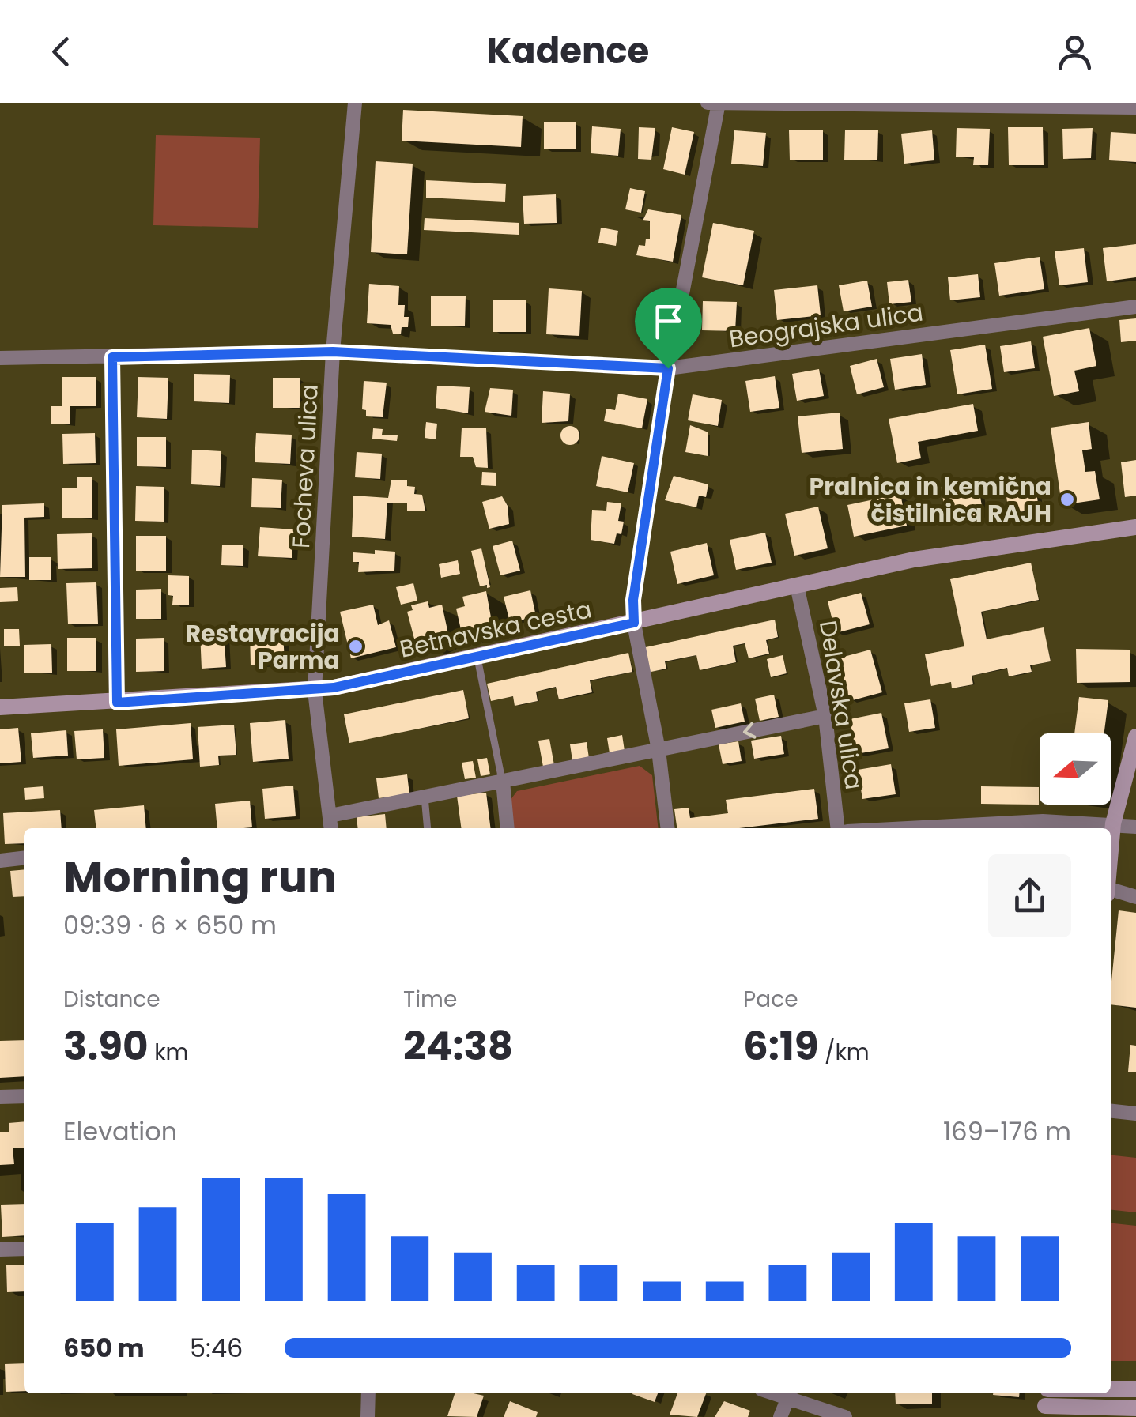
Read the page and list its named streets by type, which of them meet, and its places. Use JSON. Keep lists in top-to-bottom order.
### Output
{
  "streets": {
    "street": [
      "Beograjska ulica",
      "Focheva ulica",
      "Betnavska cesta",
      "Delavska ulica"
    ]
  },
  "crossings": [
    ["Beograjska ulica", "Focheva ulica"],
    ["Focheva ulica", "Betnavska cesta"],
    ["Betnavska cesta", "Delavska ulica"]
  ],
  "places": ["Pralnica in kemična čistilnica RAJH", "Restavracija Parma"],
  "north": "left",
  "page": {
    "header": "Kadence",
    "heading": ["Morning run", "09:39 · 6 × 650 m"],
    "stats": [
      ["Distance", "3.90 km"],
      ["Time", "24:38"],
      ["Pace", "6:19 /km"]
    ],
    "chart": ["Elevation", "169–176 m"],
    "list": [
      {
        "name": "650 m",
        "note": "5:46"
      }
    ]
  }
}
